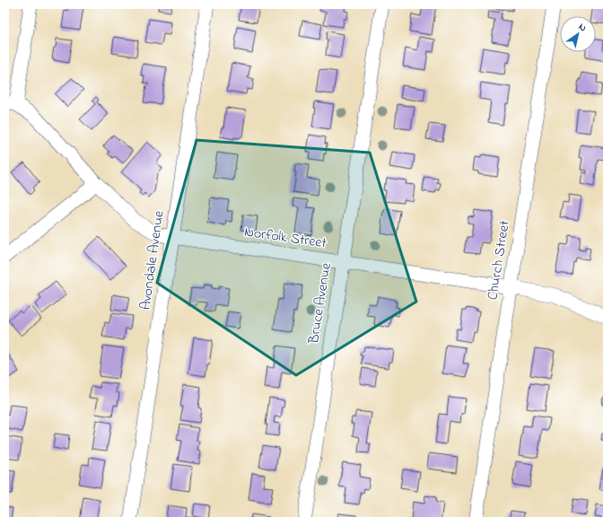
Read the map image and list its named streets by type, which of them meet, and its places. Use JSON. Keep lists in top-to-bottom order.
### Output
{
  "streets": {
    "street": [
      "Norfolk Street",
      "Avondale Avenue",
      "Church Street",
      "Bruce Avenue"
    ]
  },
  "crossings": [
    ["Norfolk Street", "Avondale Avenue"],
    ["Norfolk Street", "Church Street"],
    ["Norfolk Street", "Bruce Avenue"]
  ],
  "north": "top right"
}
